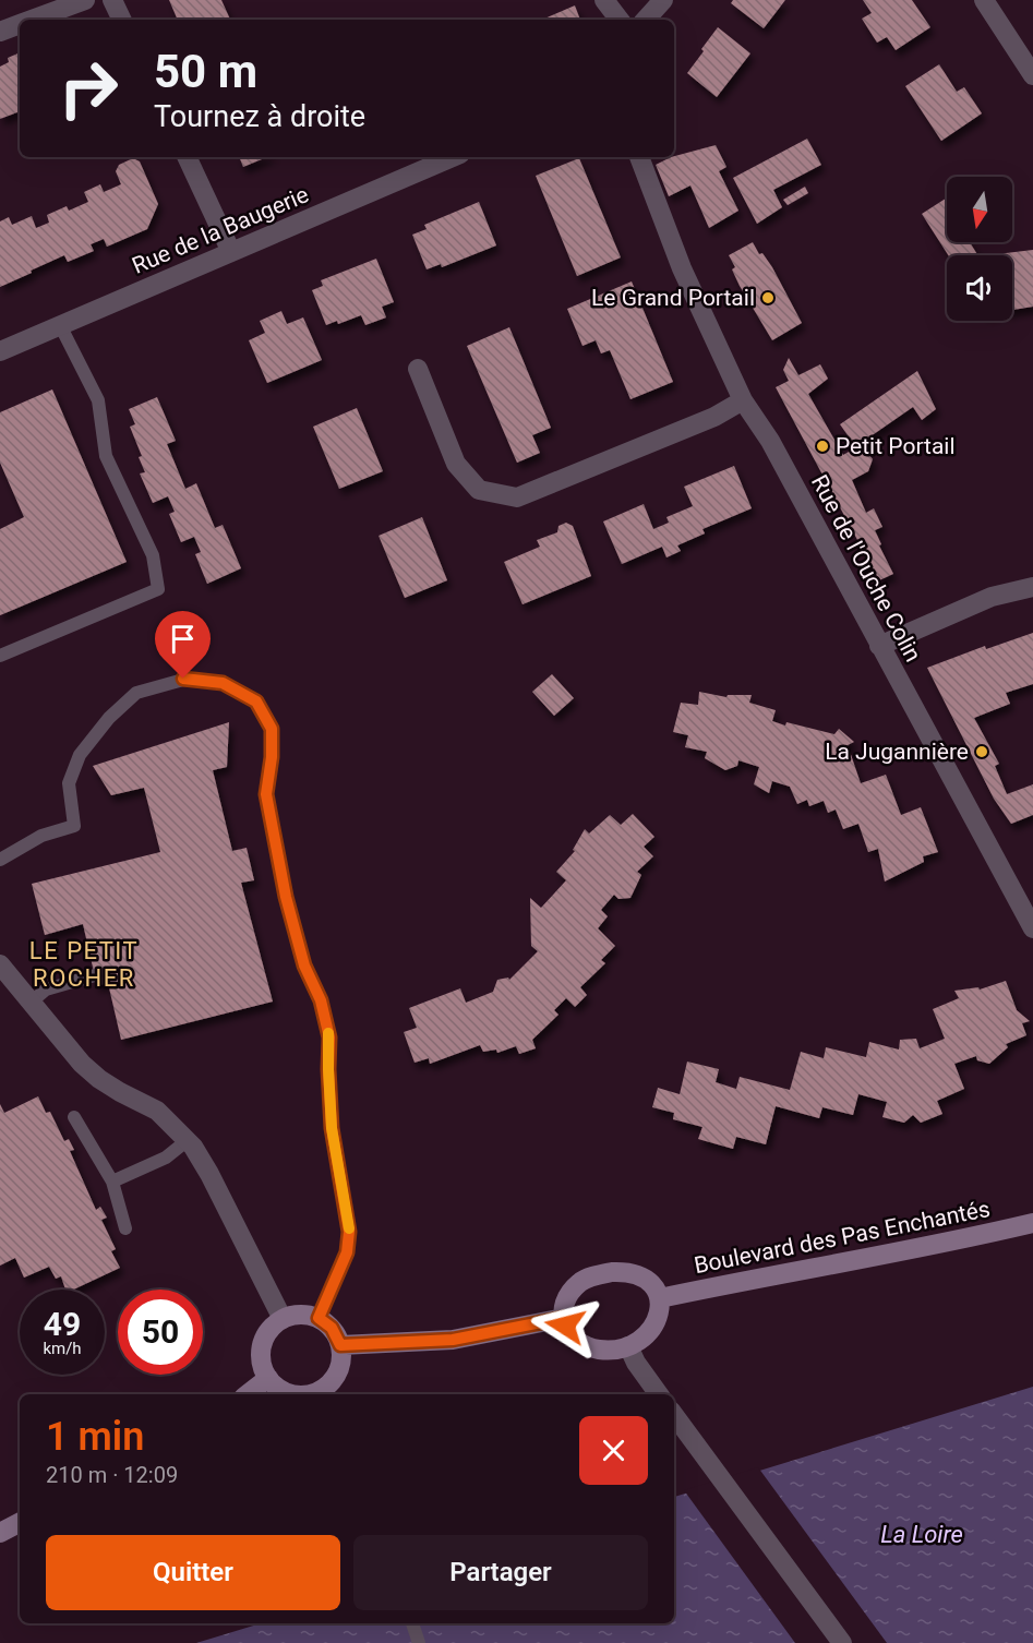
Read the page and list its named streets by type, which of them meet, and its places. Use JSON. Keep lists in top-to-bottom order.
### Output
{
  "streets": {
    "main road": ["Boulevard des Pas Enchantés"],
    "street": ["Rue de la Baugerie", "Rue de l'Ouche Colin"]
  },
  "districts": ["LE PETIT ROCHER"],
  "water": ["La Loire"],
  "places": ["Le Grand Portail", "Petit Portail", "La Jugannière"],
  "north": "bottom",
  "page": {
    "turn": ["50 m", "Tournez à droite"],
    "speed": "49 km/h",
    "limit": "50",
    "heading": ["1 min", "210 m · 12:09"],
    "buttons": ["Quitter", "Partager"]
  }
}
